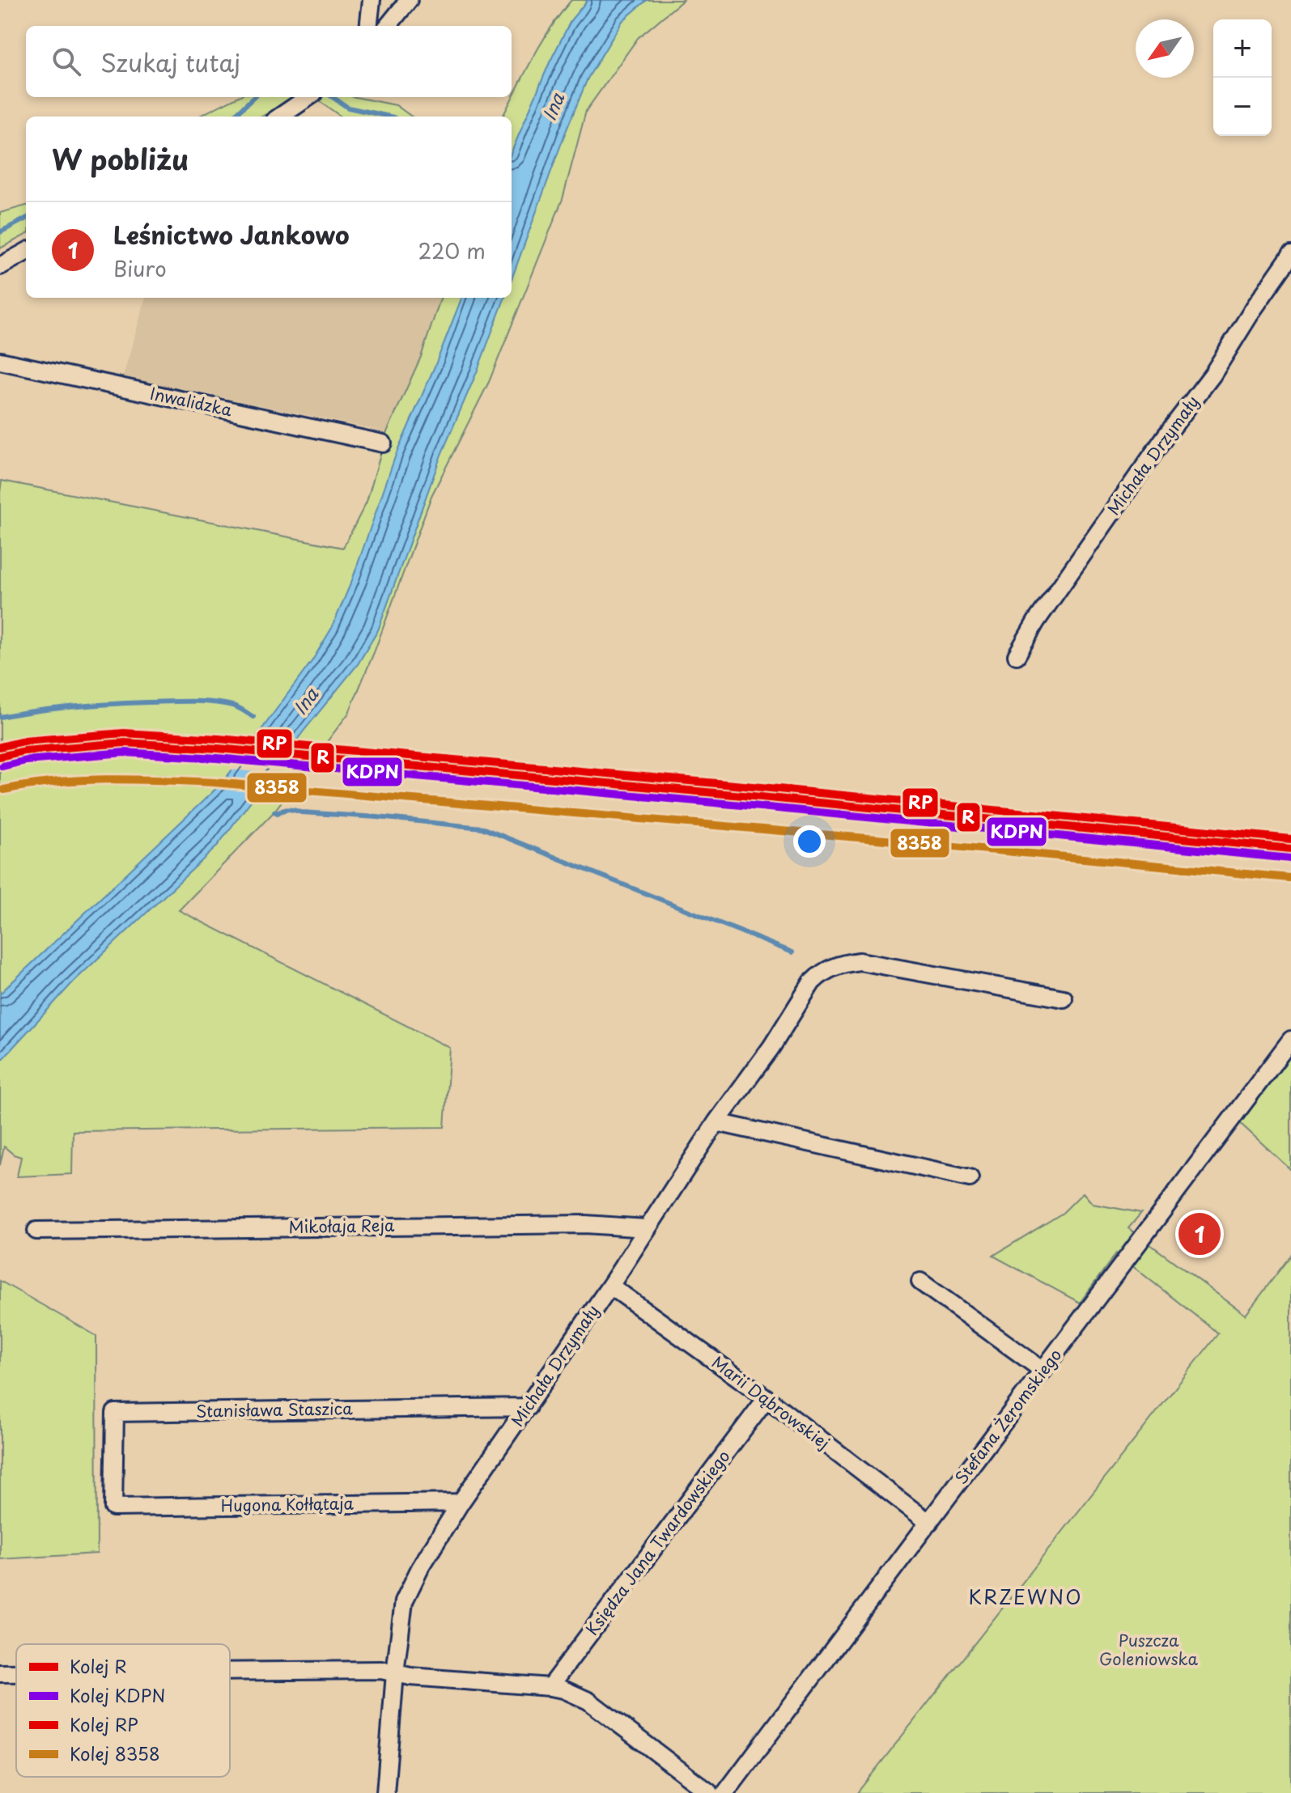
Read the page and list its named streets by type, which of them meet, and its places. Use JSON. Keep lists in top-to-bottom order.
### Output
{
  "streets": {
    "street": [
      "Inwalidzka",
      "Michała Drzymały",
      "Mikołaja Reja",
      "Marii Dąbrowskiej",
      "Stanisława Staszica",
      "Stefana Żeromskiego",
      "Hugona Kołłątaja",
      "Księdza Jana Twardowskiego"
    ]
  },
  "crossings": [
    ["Michała Drzymały", "Mikołaja Reja"],
    ["Michała Drzymały", "Marii Dąbrowskiej"],
    ["Michała Drzymały", "Stanisława Staszica"],
    ["Michała Drzymały", "Hugona Kołłątaja"],
    ["Marii Dąbrowskiej", "Stefana Żeromskiego"],
    ["Marii Dąbrowskiej", "Księdza Jana Twardowskiego"],
    ["Stanisława Staszica", "Hugona Kołłątaja"]
  ],
  "districts": ["KRZEWNO"],
  "water": ["Ina"],
  "parks": ["Puszcza Goleniowska"],
  "lines": [
    "rail line RP",
    "rail line R",
    "rail line KDPN",
    "rail line 8358"
  ],
  "legend": [
    "Kolej R",
    "Kolej KDPN",
    "Kolej RP",
    "Kolej 8358"
  ],
  "north": "bottom left",
  "page": {
    "map_buttons": ["+", "−"],
    "search": "Szukaj tutaj",
    "heading": "W pobliżu",
    "list": [
      {
        "mark": "1",
        "name": "Leśnictwo Jankowo",
        "note": "Biuro",
        "value": "220 m"
      }
    ],
    "pins": "1"
  }
}
